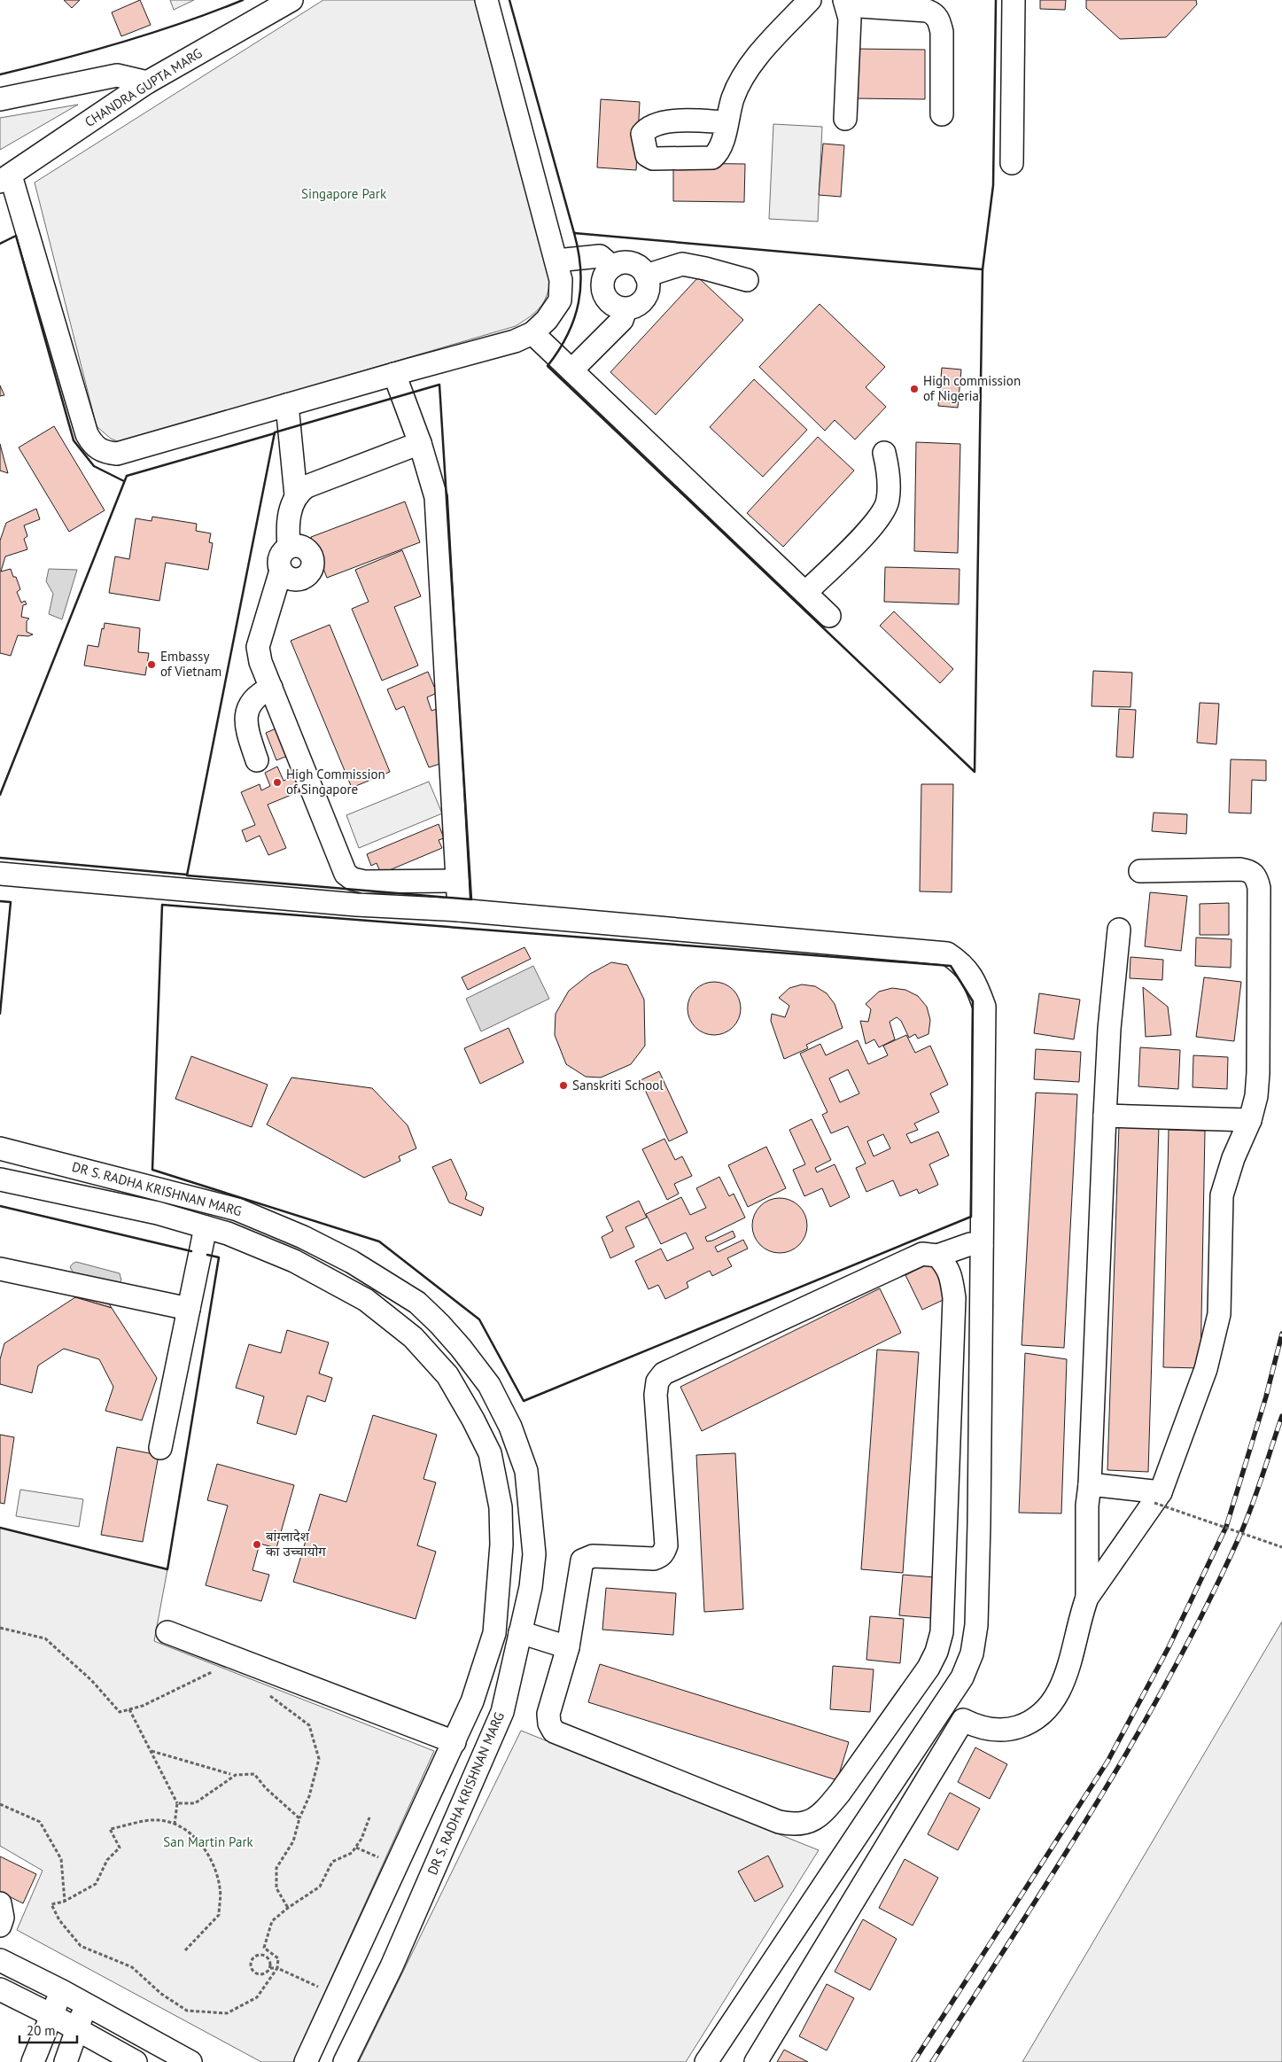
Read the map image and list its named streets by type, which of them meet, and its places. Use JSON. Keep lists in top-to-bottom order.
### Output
{
  "streets": {
    "street": ["CHANDRA GUPTA MARG", "DR S. RADHA KRISHNAN MARG"]
  },
  "parks": ["Singapore Park", "San Martin Park"],
  "places": [
    "High commission of Nigeria",
    "Embassy of Vietnam",
    "High Commission of Singapore",
    "Sanskriti School",
    "बांग्लादेश का उच्चायोग"
  ],
  "scale_bar": "20 m"
}
